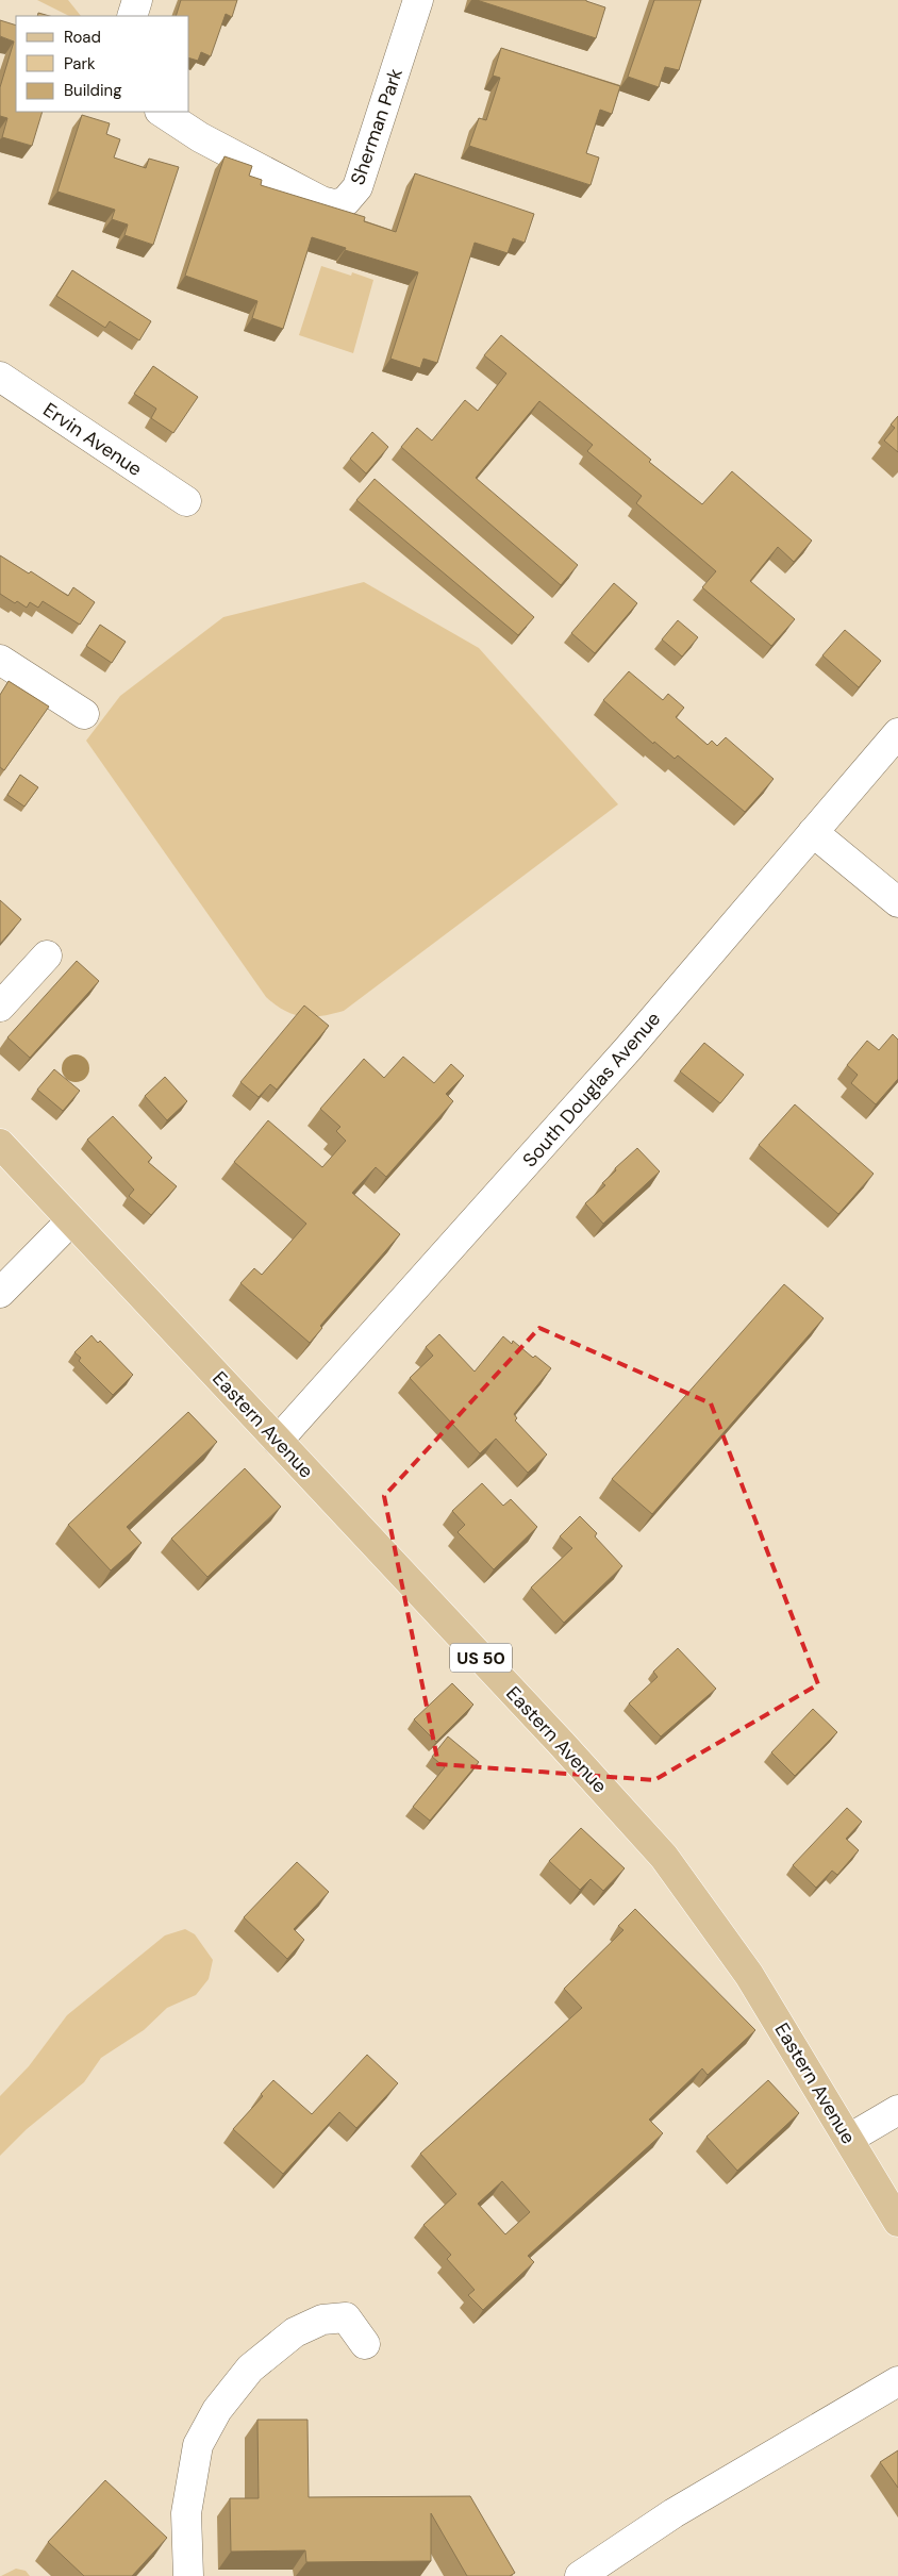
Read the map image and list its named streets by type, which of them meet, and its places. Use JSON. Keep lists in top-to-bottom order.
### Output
{
  "streets": {
    "main road": ["Eastern Avenue", "US 50"],
    "street": ["Sherman Park", "Ervin Avenue", "South Douglas Avenue"]
  },
  "crossings": [
    ["South Douglas Avenue", "Eastern Avenue"]
  ],
  "legend": ["Road", "Park", "Building"]
}
